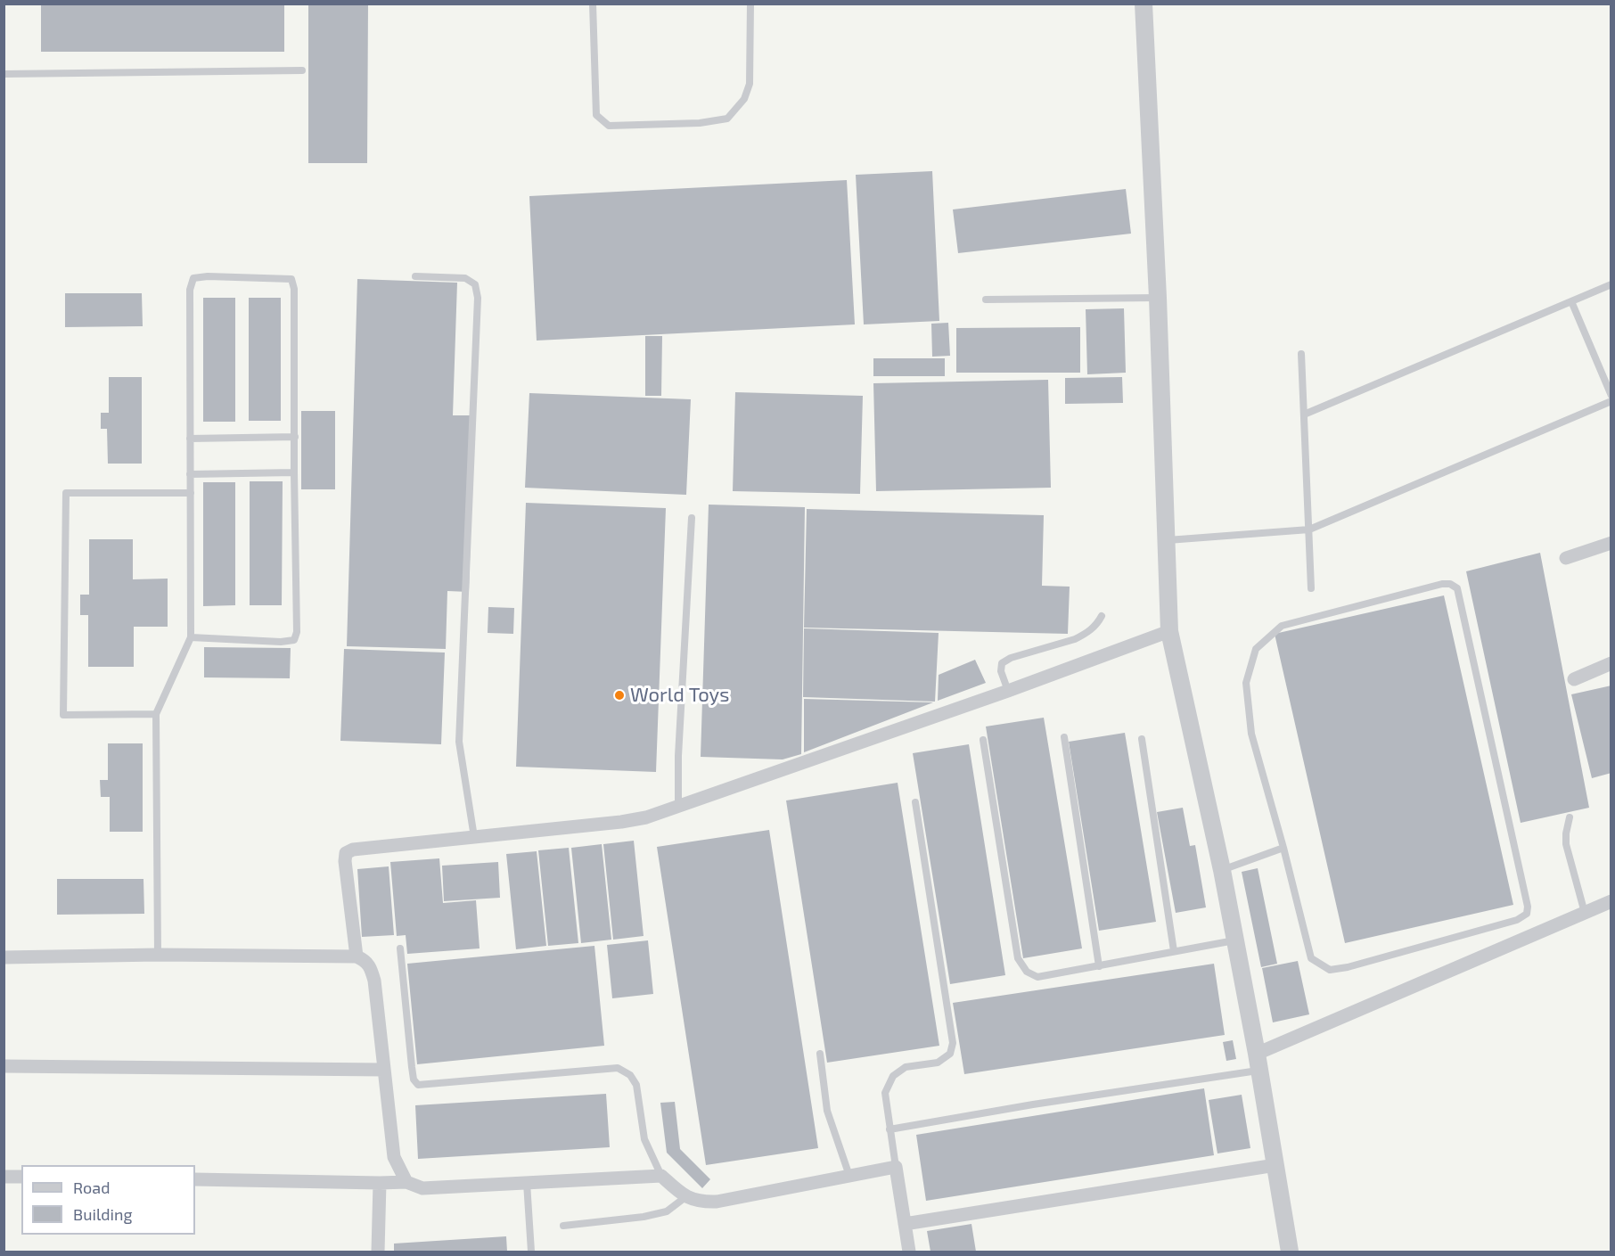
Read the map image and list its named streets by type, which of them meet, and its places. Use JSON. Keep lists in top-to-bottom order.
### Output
{
  "places": ["World Toys"],
  "legend": ["Road", "Building"]
}
